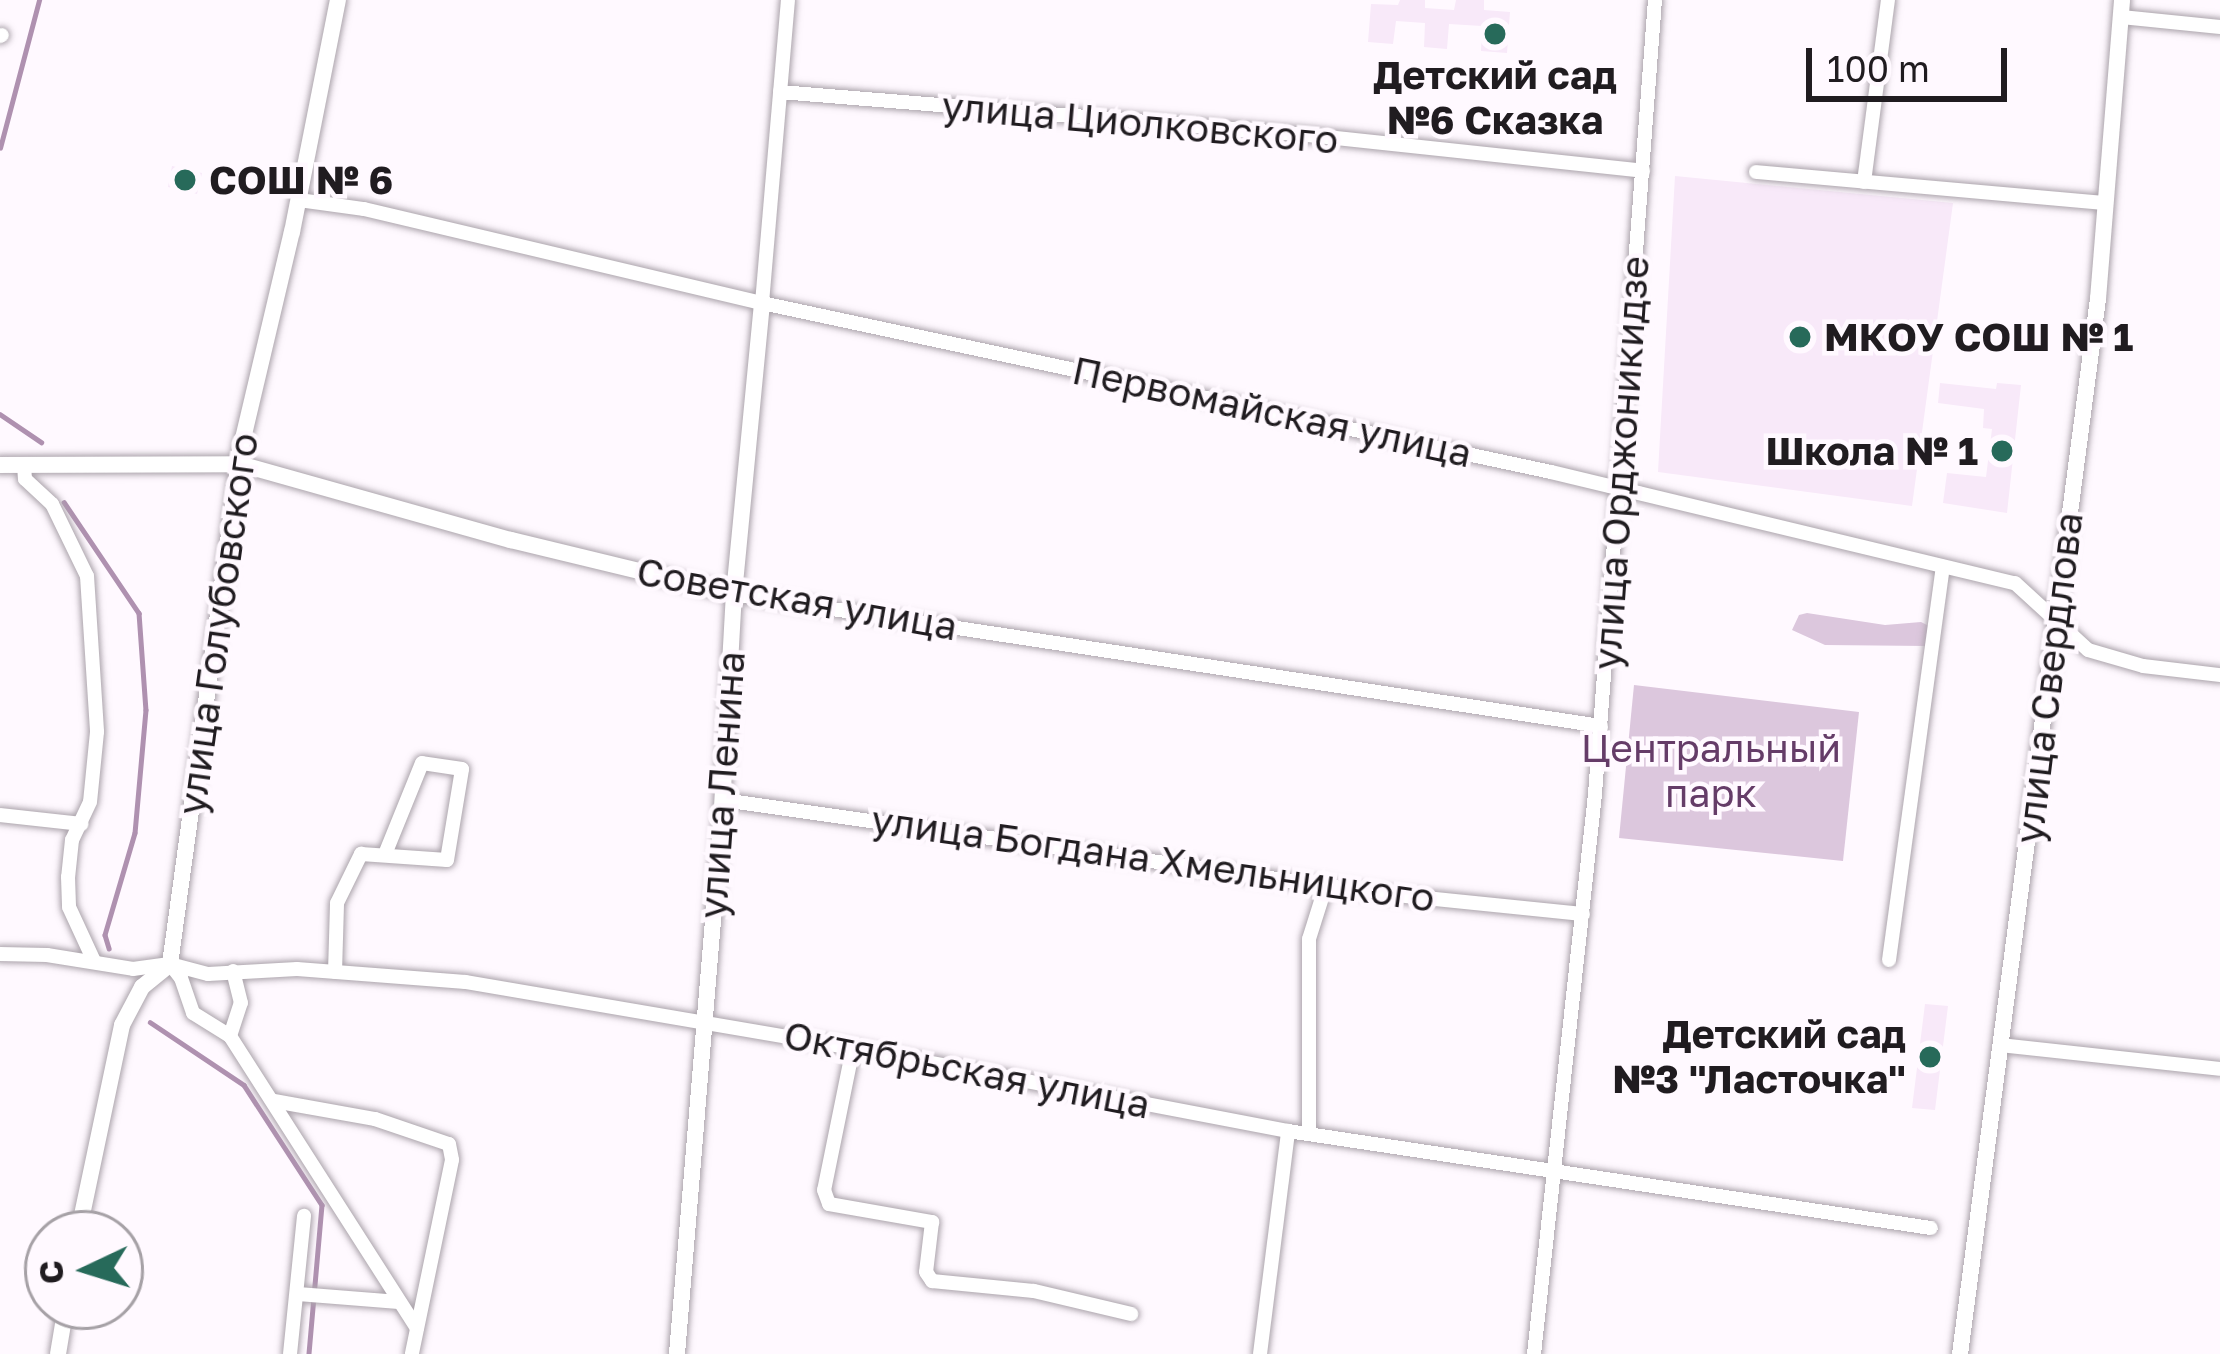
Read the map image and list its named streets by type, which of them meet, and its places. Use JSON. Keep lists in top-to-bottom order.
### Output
{
  "streets": {
    "street": [
      "улица Циолковского",
      "Первомайская улица",
      "улица Орджоникидзе",
      "Советская улица",
      "улица Голубовского",
      "улица Свердлова",
      "улица Ленина",
      "улица Богдана Хмельницкого",
      "Октябрьская улица"
    ]
  },
  "crossings": [
    ["улица Циолковского", "улица Орджоникидзе"],
    ["улица Циолковского", "улица Ленина"],
    ["Первомайская улица", "улица Орджоникидзе"],
    ["Первомайская улица", "улица Голубовского"],
    ["Первомайская улица", "улица Свердлова"],
    ["Первомайская улица", "улица Ленина"],
    ["улица Орджоникидзе", "Советская улица"],
    ["улица Орджоникидзе", "улица Богдана Хмельницкого"],
    ["улица Орджоникидзе", "Октябрьская улица"],
    ["Советская улица", "улица Голубовского"],
    ["Советская улица", "улица Ленина"],
    ["улица Голубовского", "Октябрьская улица"],
    ["улица Ленина", "улица Богдана Хмельницкого"],
    ["улица Ленина", "Октябрьская улица"]
  ],
  "parks": ["Центральный парк"],
  "places": [
    "Детский сад №6 Сказка",
    "СОШ № 6",
    "МКОУ СОШ № 1",
    "Школа № 1",
    "Детский сад №3 \"Ласточка\""
  ],
  "scale_bar": "100 m",
  "north": "left"
}
